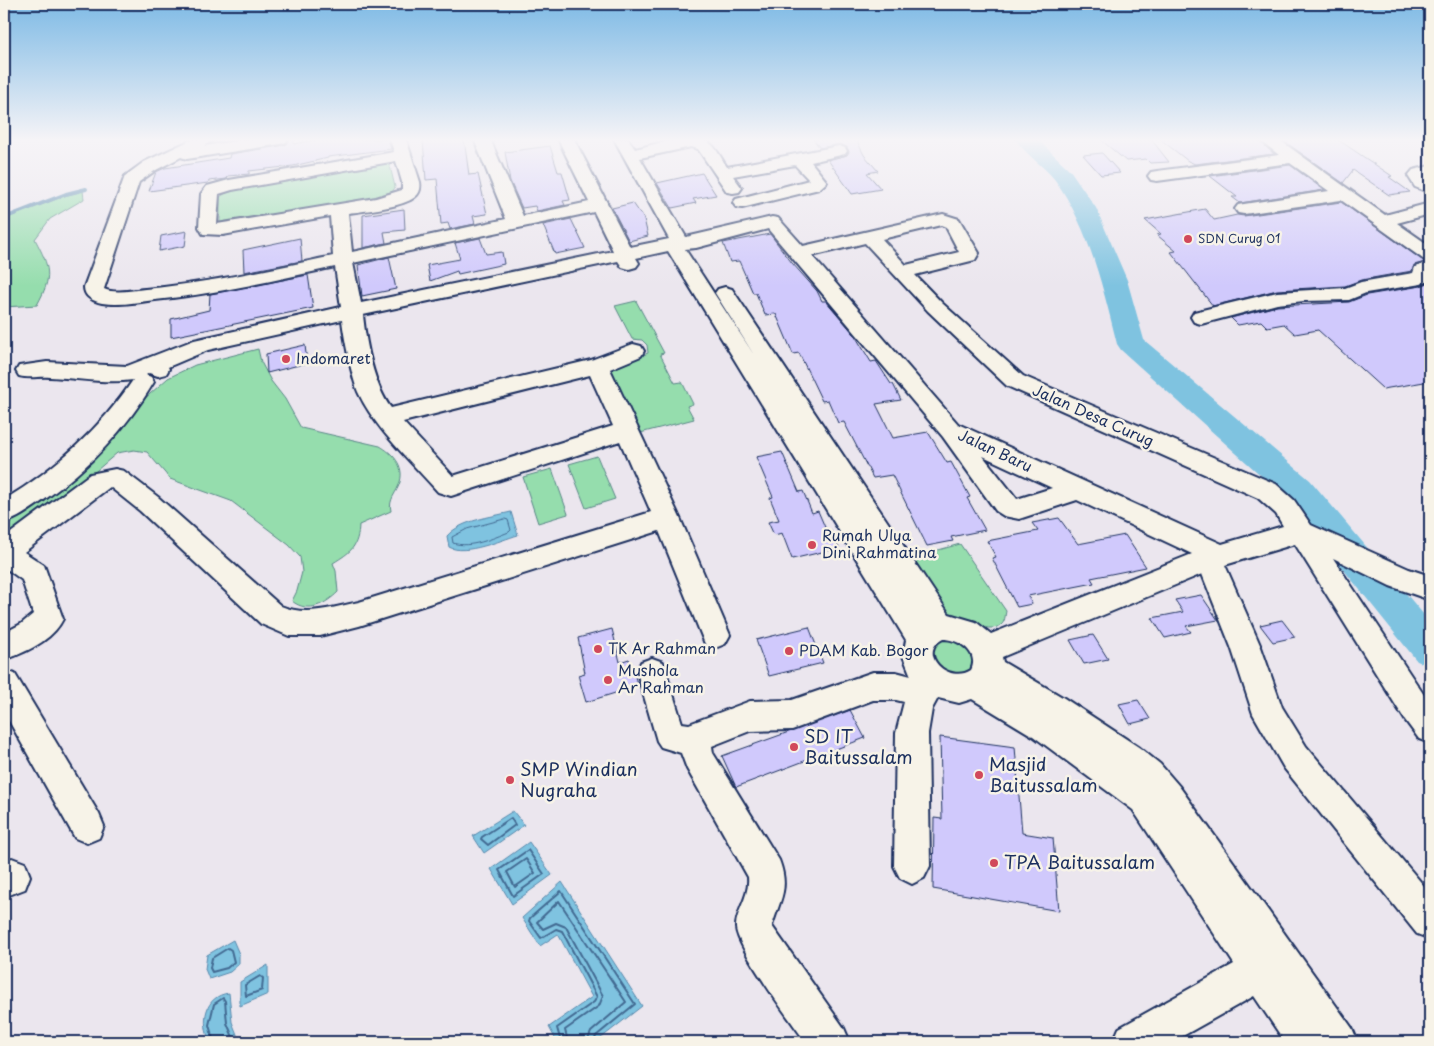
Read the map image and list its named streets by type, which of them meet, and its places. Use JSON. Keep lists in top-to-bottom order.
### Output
{
  "streets": {
    "street": ["Jalan Desa Curug", "Jalan Baru"]
  },
  "places": [
    "SDN Curug 01",
    "Indomaret",
    "Rumah Ulya Dini Rahmatina",
    "TK Ar Rahman",
    "PDAM Kab. Bogor",
    "Mushola Ar Rahman",
    "SD IT Baitussalam",
    "Masjid Baitussalam",
    "SMP Windian Nugraha",
    "TPA Baitussalam"
  ]
}
